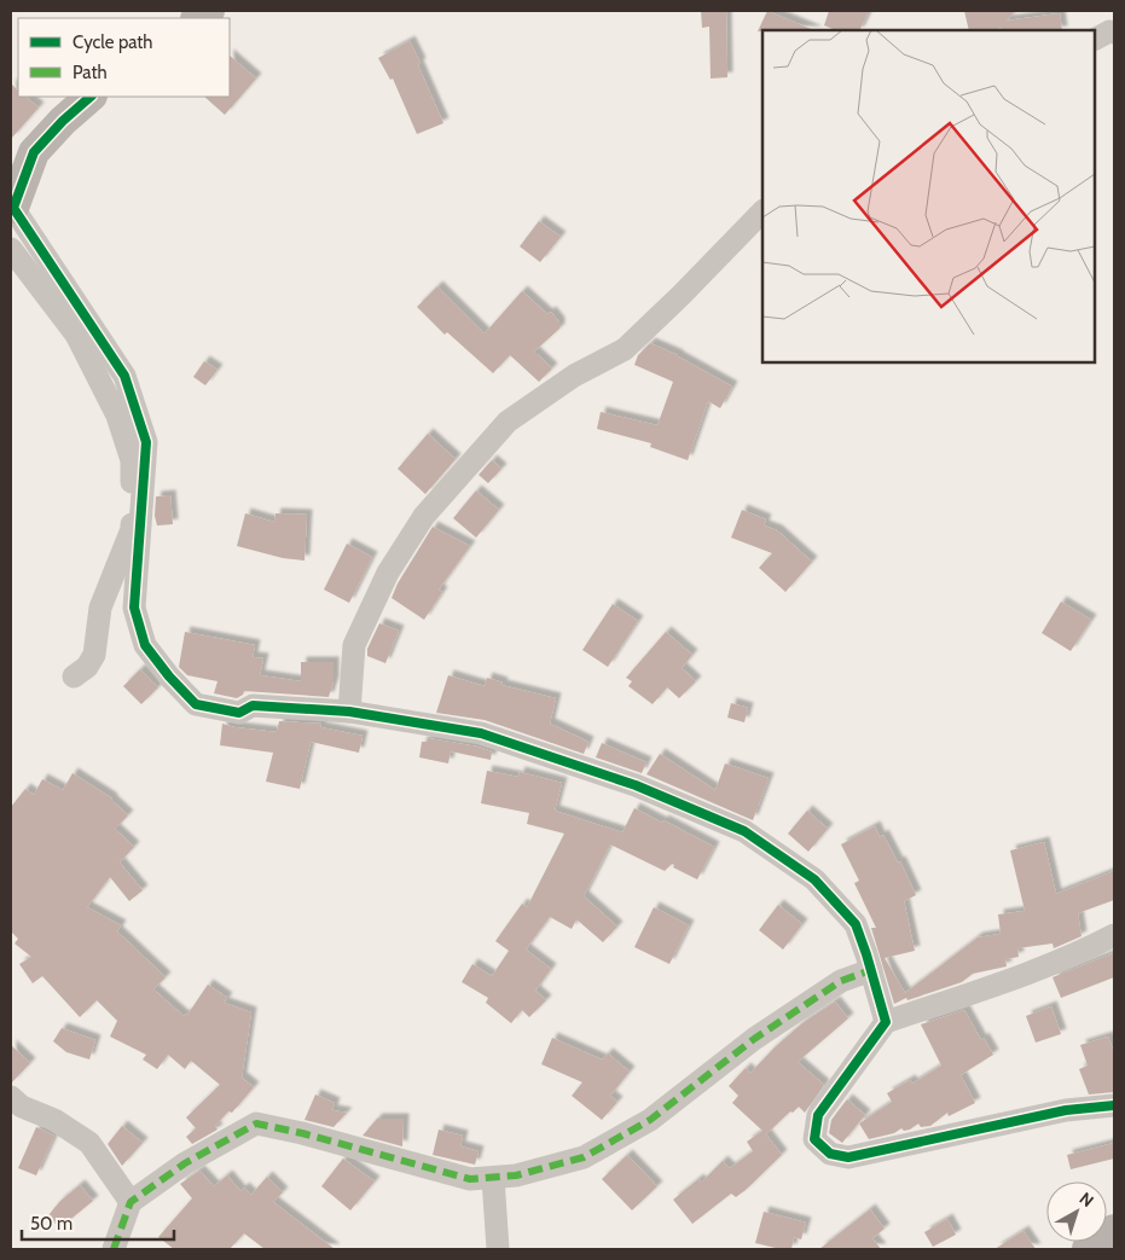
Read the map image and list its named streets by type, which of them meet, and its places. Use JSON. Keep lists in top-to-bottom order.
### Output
{
  "legend": ["Cycle path", "Path"],
  "scale_bar": "50 m",
  "north": "top right"
}
